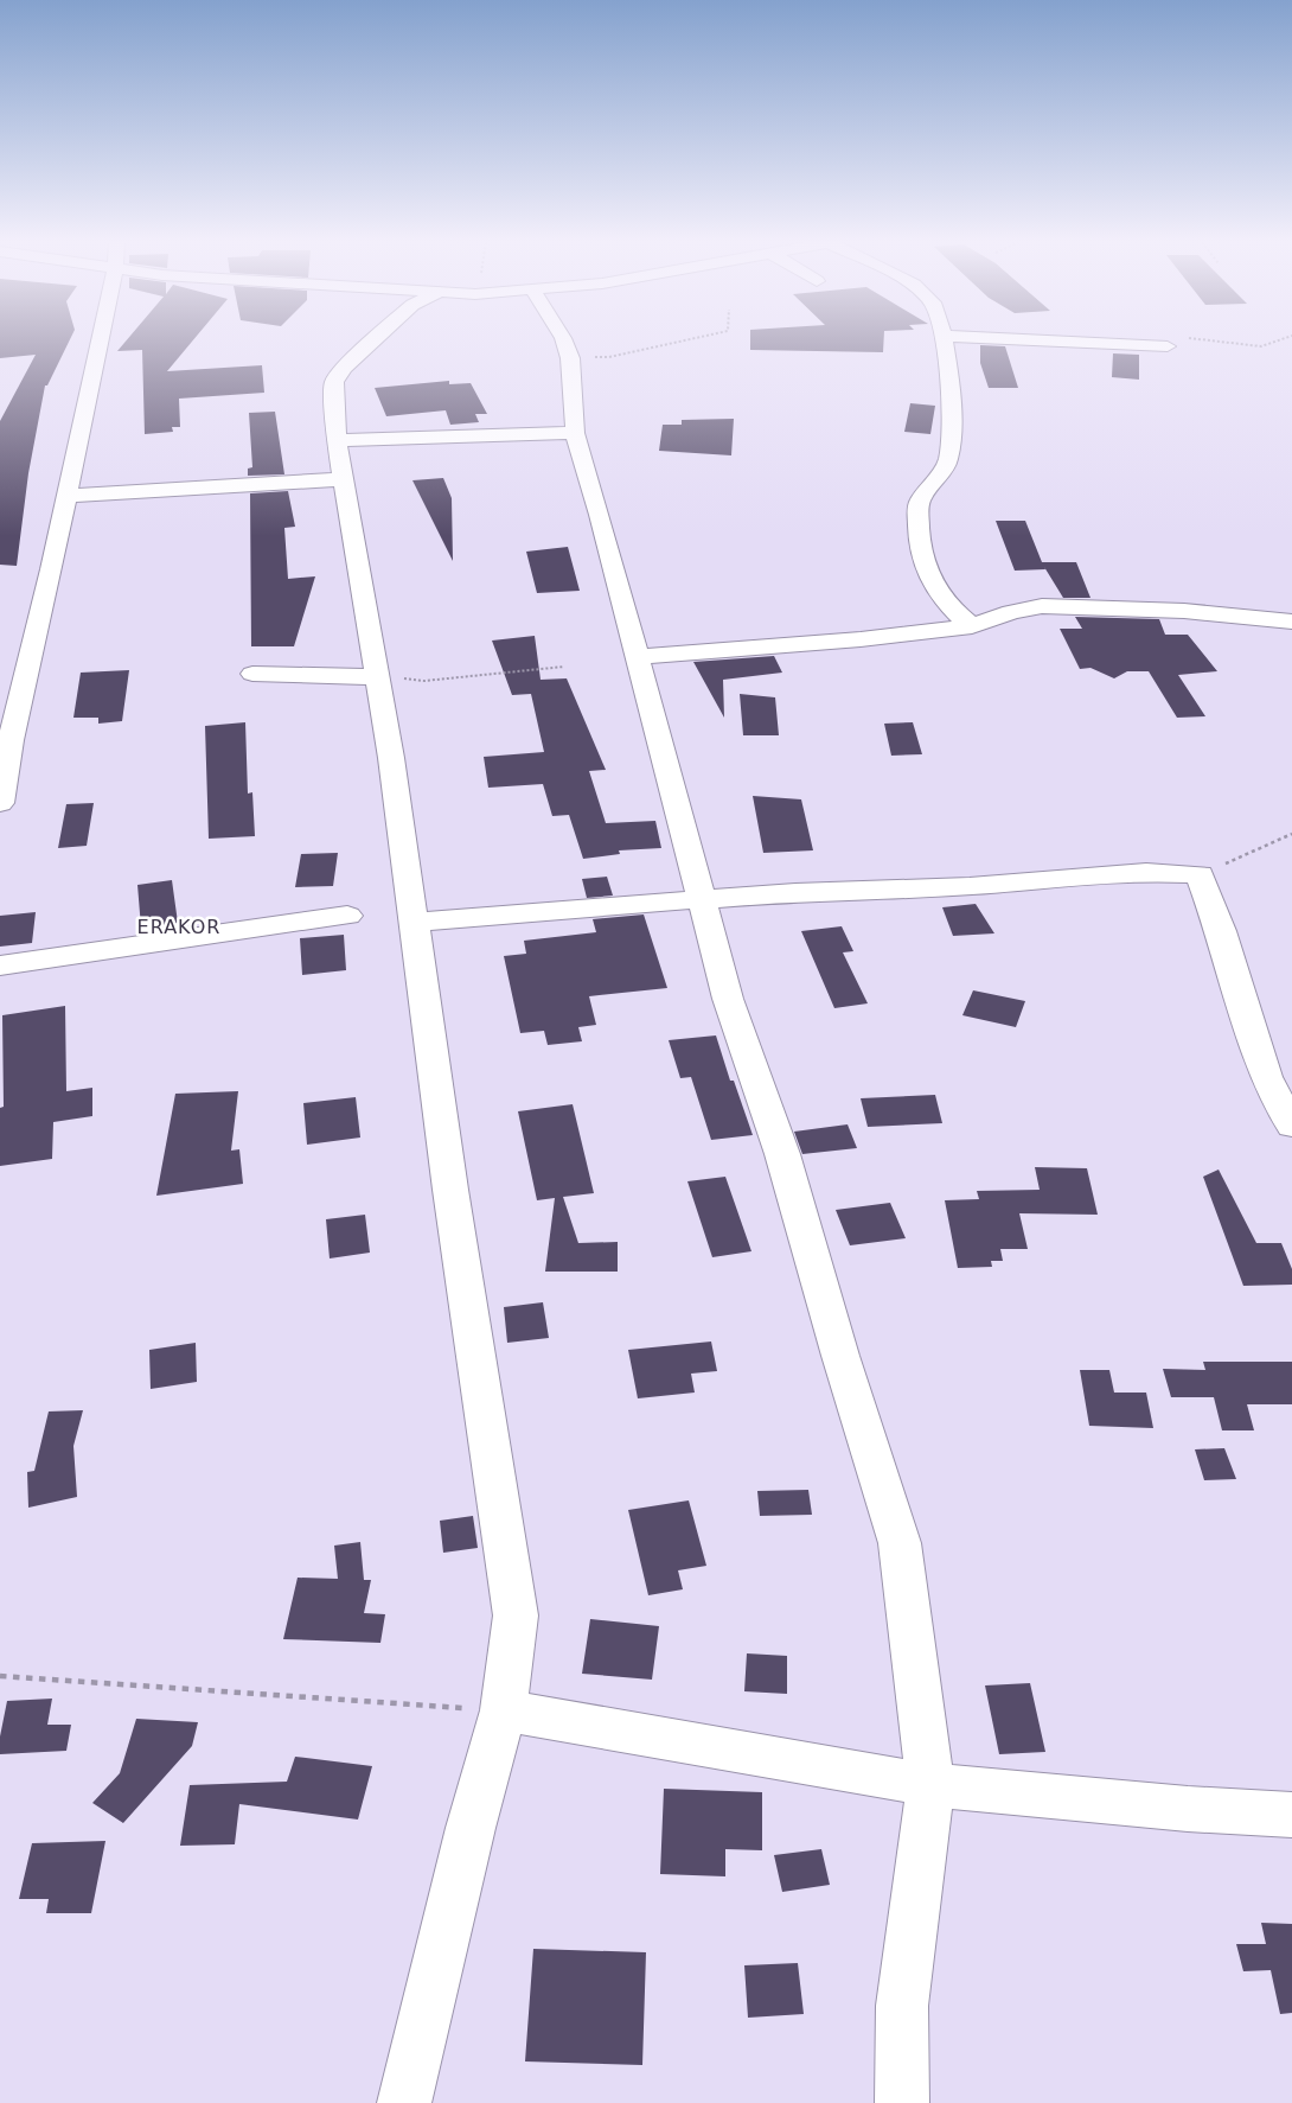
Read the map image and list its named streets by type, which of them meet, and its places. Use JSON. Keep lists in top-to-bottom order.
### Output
{
  "districts": ["ERAKOR"]
}
